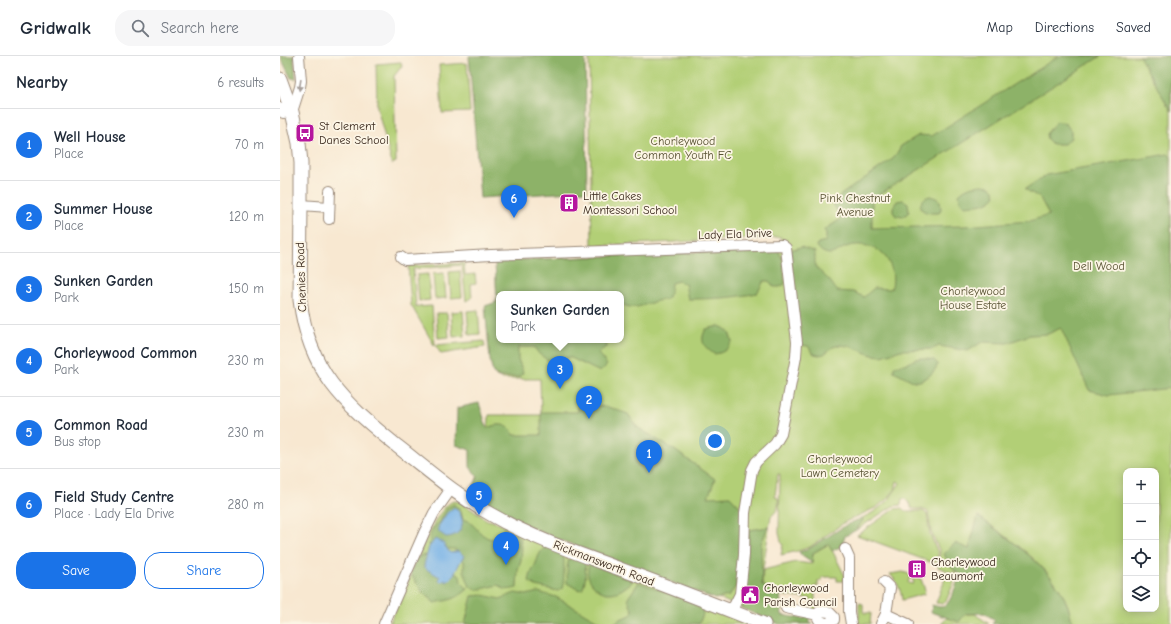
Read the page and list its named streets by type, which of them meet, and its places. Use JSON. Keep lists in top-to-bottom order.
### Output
{
  "streets": {
    "main road": ["Chenies Road", "Rickmansworth Road"],
    "street": ["Lady Ela Drive"]
  },
  "crossings": [
    ["Lady Ela Drive", "Rickmansworth Road"],
    ["Chenies Road", "Rickmansworth Road"]
  ],
  "parks": [
    "Chorleywood Common Youth FC",
    "Pink Chestnut Avenue",
    "Dell Wood",
    "Chorleywood House Estate",
    "Chorleywood Lawn Cemetery"
  ],
  "places": {
    "bus stop": ["St Clement Danes School"],
    "building": ["Little Cakes Montessori School", "Chorleywood Beaumont"],
    "public building": ["Chorleywood Parish Council"]
  },
  "page": {
    "header": "Gridwalk",
    "search": "Search here",
    "nav": ["Map", "Directions", "Saved"],
    "heading": ["Nearby", "6 results"],
    "list": [
      {
        "mark": "1",
        "name": "Well House",
        "note": "Place",
        "value": "70 m"
      },
      {
        "mark": "2",
        "name": "Summer House",
        "note": "Place",
        "value": "120 m"
      },
      {
        "mark": "3",
        "name": "Sunken Garden",
        "note": "Park",
        "value": "150 m"
      },
      {
        "mark": "4",
        "name": "Chorleywood Common",
        "note": "Park",
        "value": "230 m"
      },
      {
        "mark": "5",
        "name": "Common Road",
        "note": "Bus stop",
        "value": "230 m"
      },
      {
        "mark": "6",
        "name": "Field Study Centre",
        "note": "Place · Lady Ela Drive",
        "value": "280 m"
      }
    ],
    "pins": [
      "6",
      "3",
      "2",
      "1",
      "5",
      "4"
    ],
    "popup": ["Sunken Garden", "Park"],
    "map_buttons": ["+", "−"],
    "buttons": ["Save", "Share"]
  }
}
